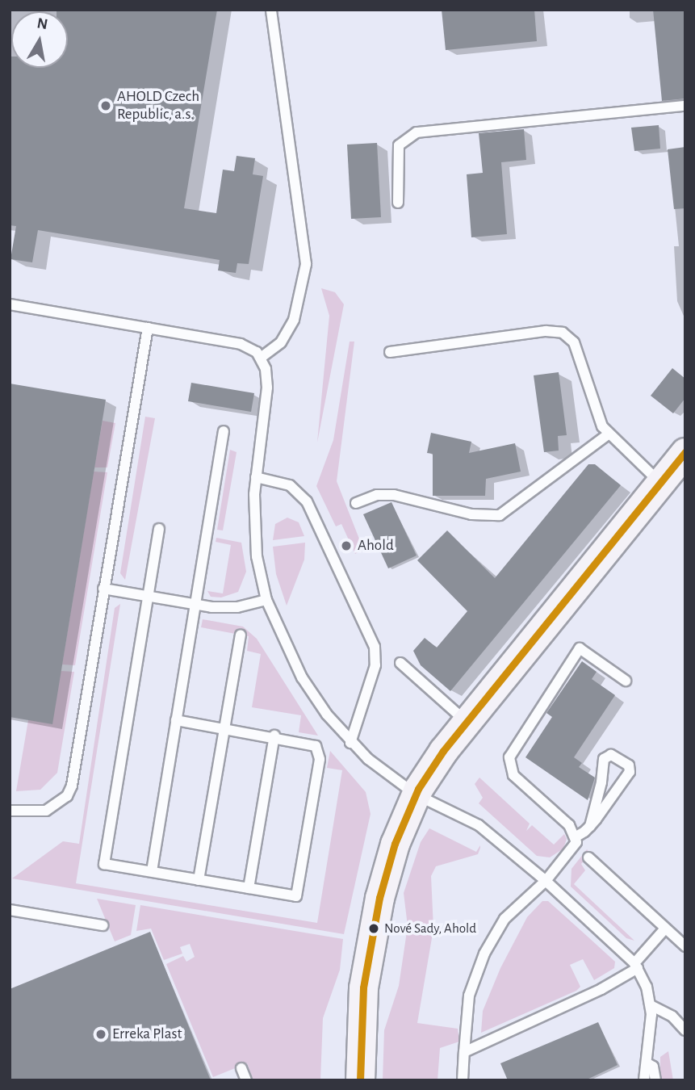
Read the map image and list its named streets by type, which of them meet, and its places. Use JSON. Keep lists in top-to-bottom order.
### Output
{
  "places": [
    "AHOLD Czech Republic, a.s.",
    "Ahold",
    "Nové Sady, Ahold",
    "Erreka Plast"
  ],
  "north": "top"
}
